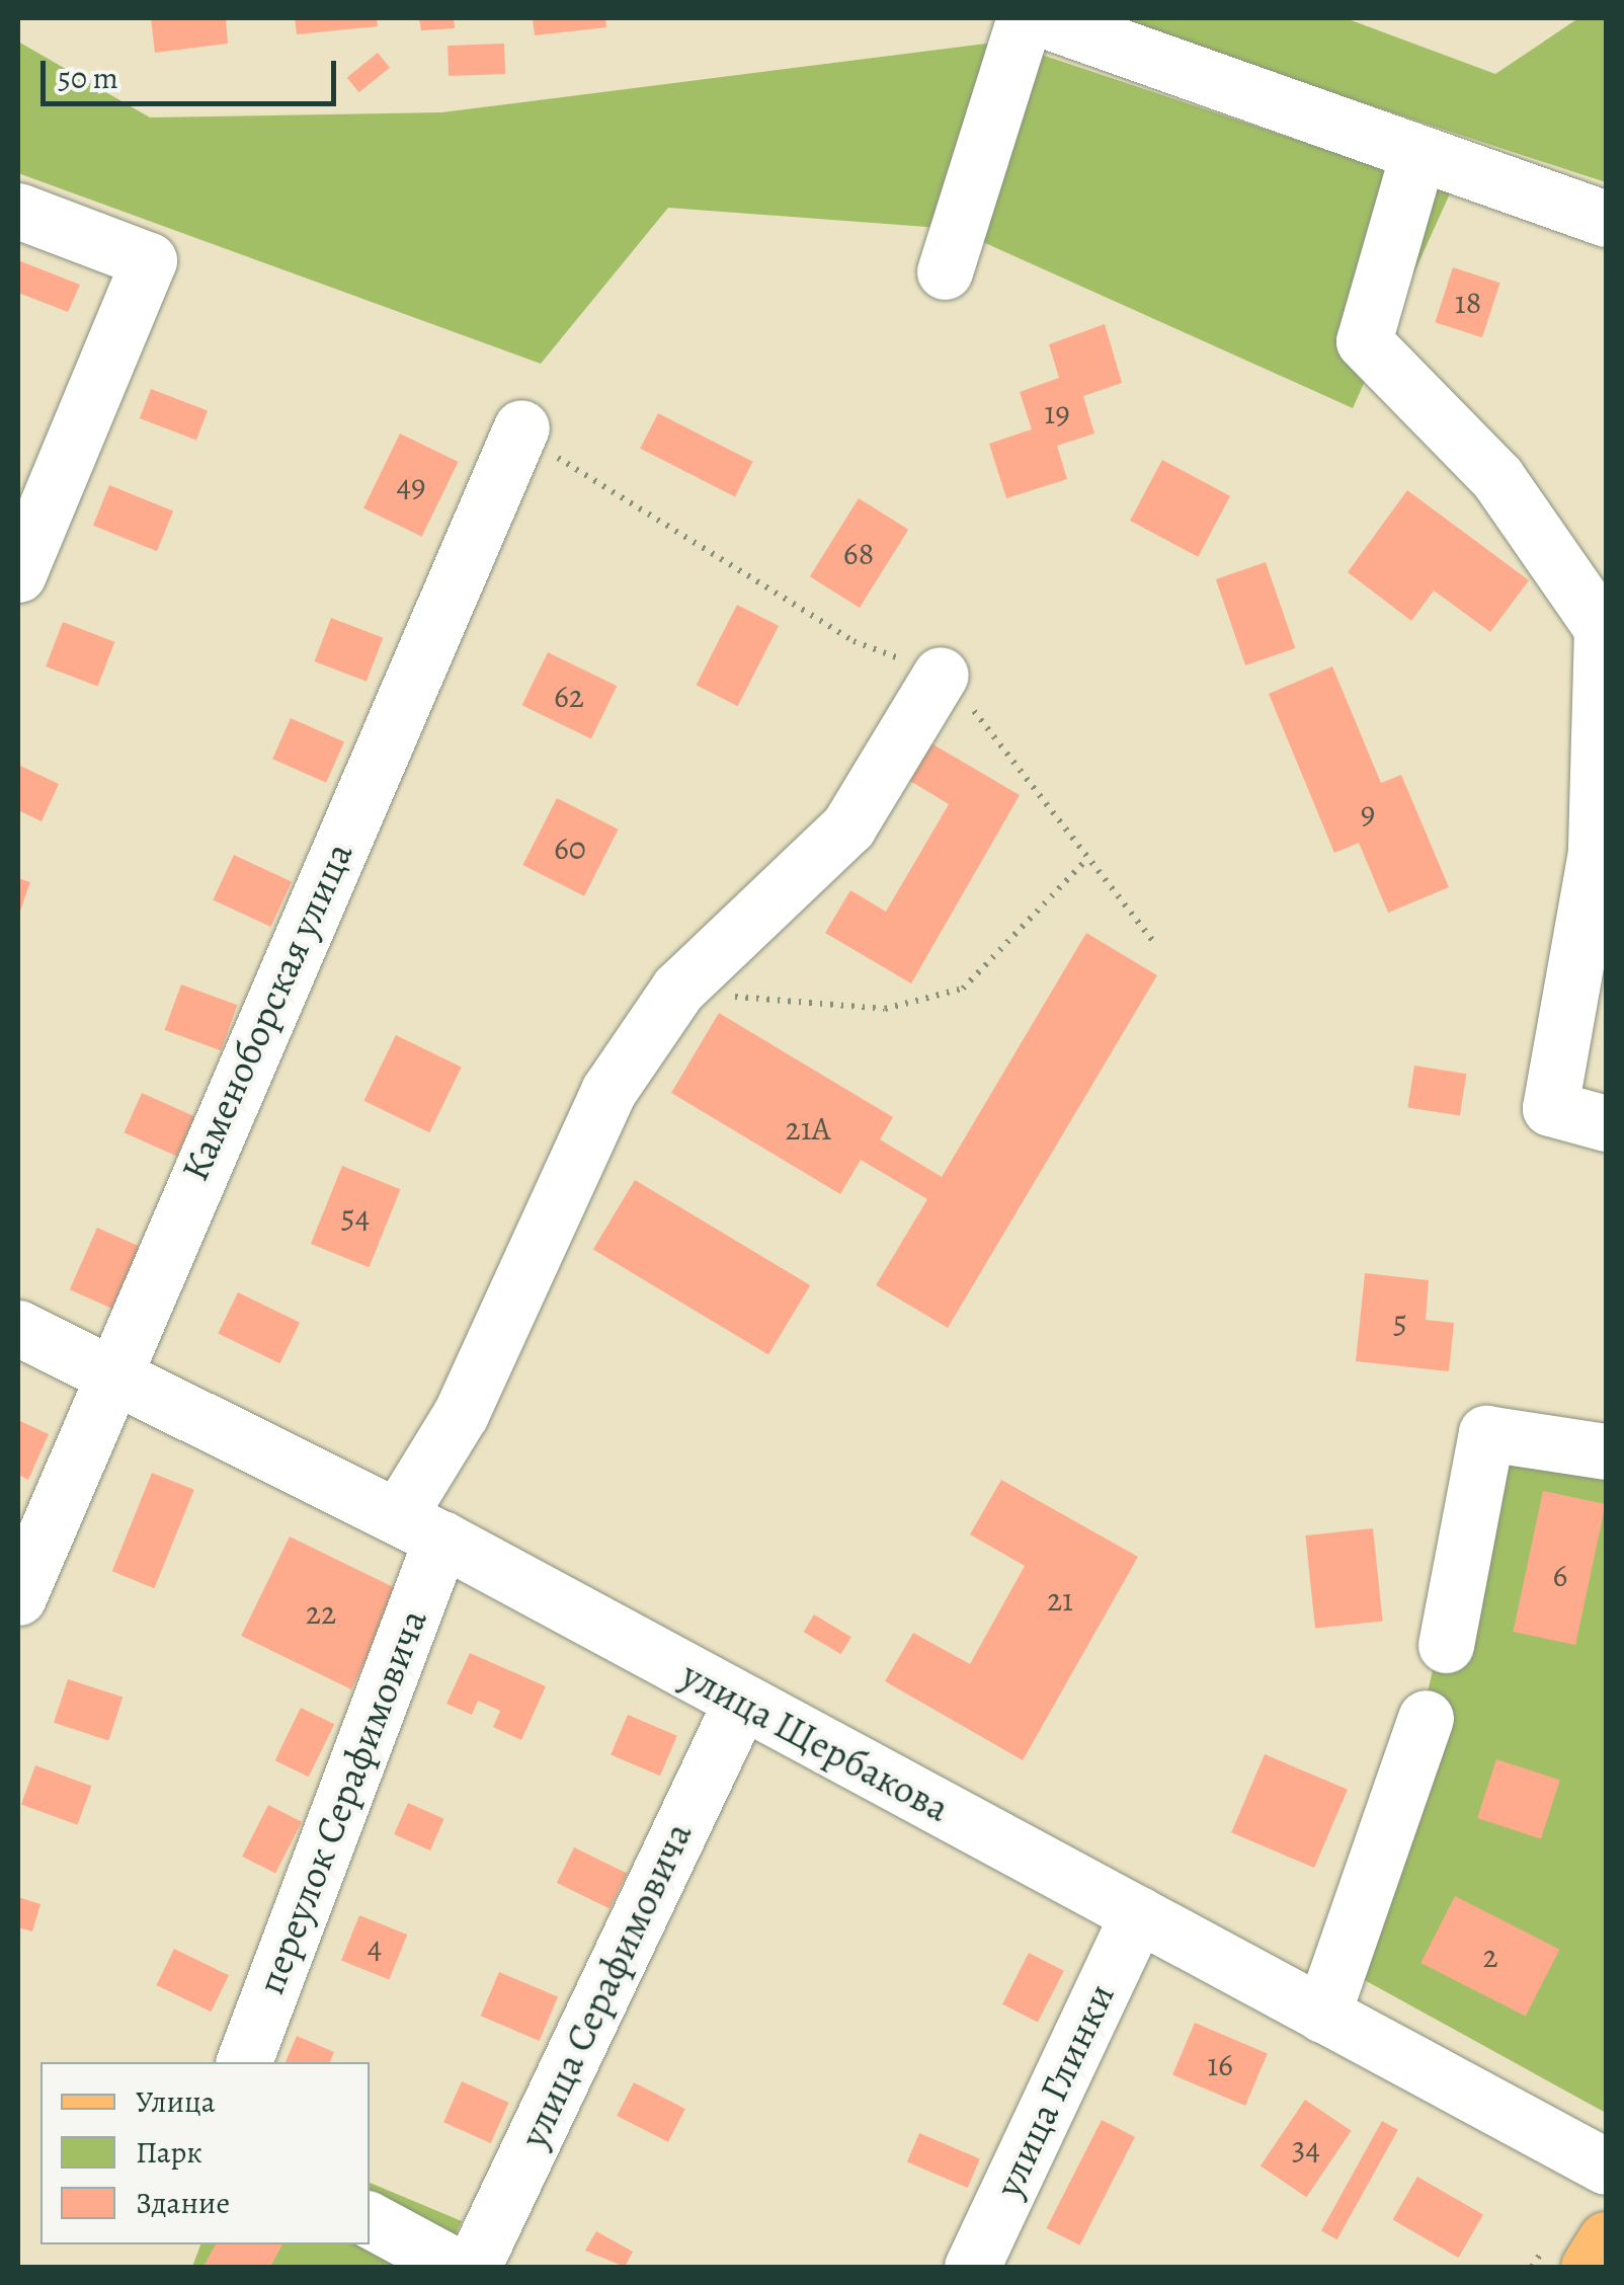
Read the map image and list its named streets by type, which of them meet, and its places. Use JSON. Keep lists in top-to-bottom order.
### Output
{
  "streets": {
    "street": [
      "Каменоборская улица",
      "улица Щербакова",
      "переулок Серафимовича",
      "улица Серафимовича",
      "улица Глинки"
    ]
  },
  "crossings": [
    ["Каменоборская улица", "улица Щербакова"],
    ["улица Щербакова", "переулок Серафимовича"],
    ["улица Щербакова", "улица Серафимовича"],
    ["улица Щербакова", "улица Глинки"]
  ],
  "house_numbers": [
    "18",
    "19",
    "49",
    "68",
    "62",
    "9",
    "60",
    "21А",
    "54",
    "5",
    "6",
    "21",
    "22",
    "4",
    "2",
    "16",
    "34"
  ],
  "legend": ["Улица", "Парк", "Здание"],
  "scale_bar": "50 m"
}
